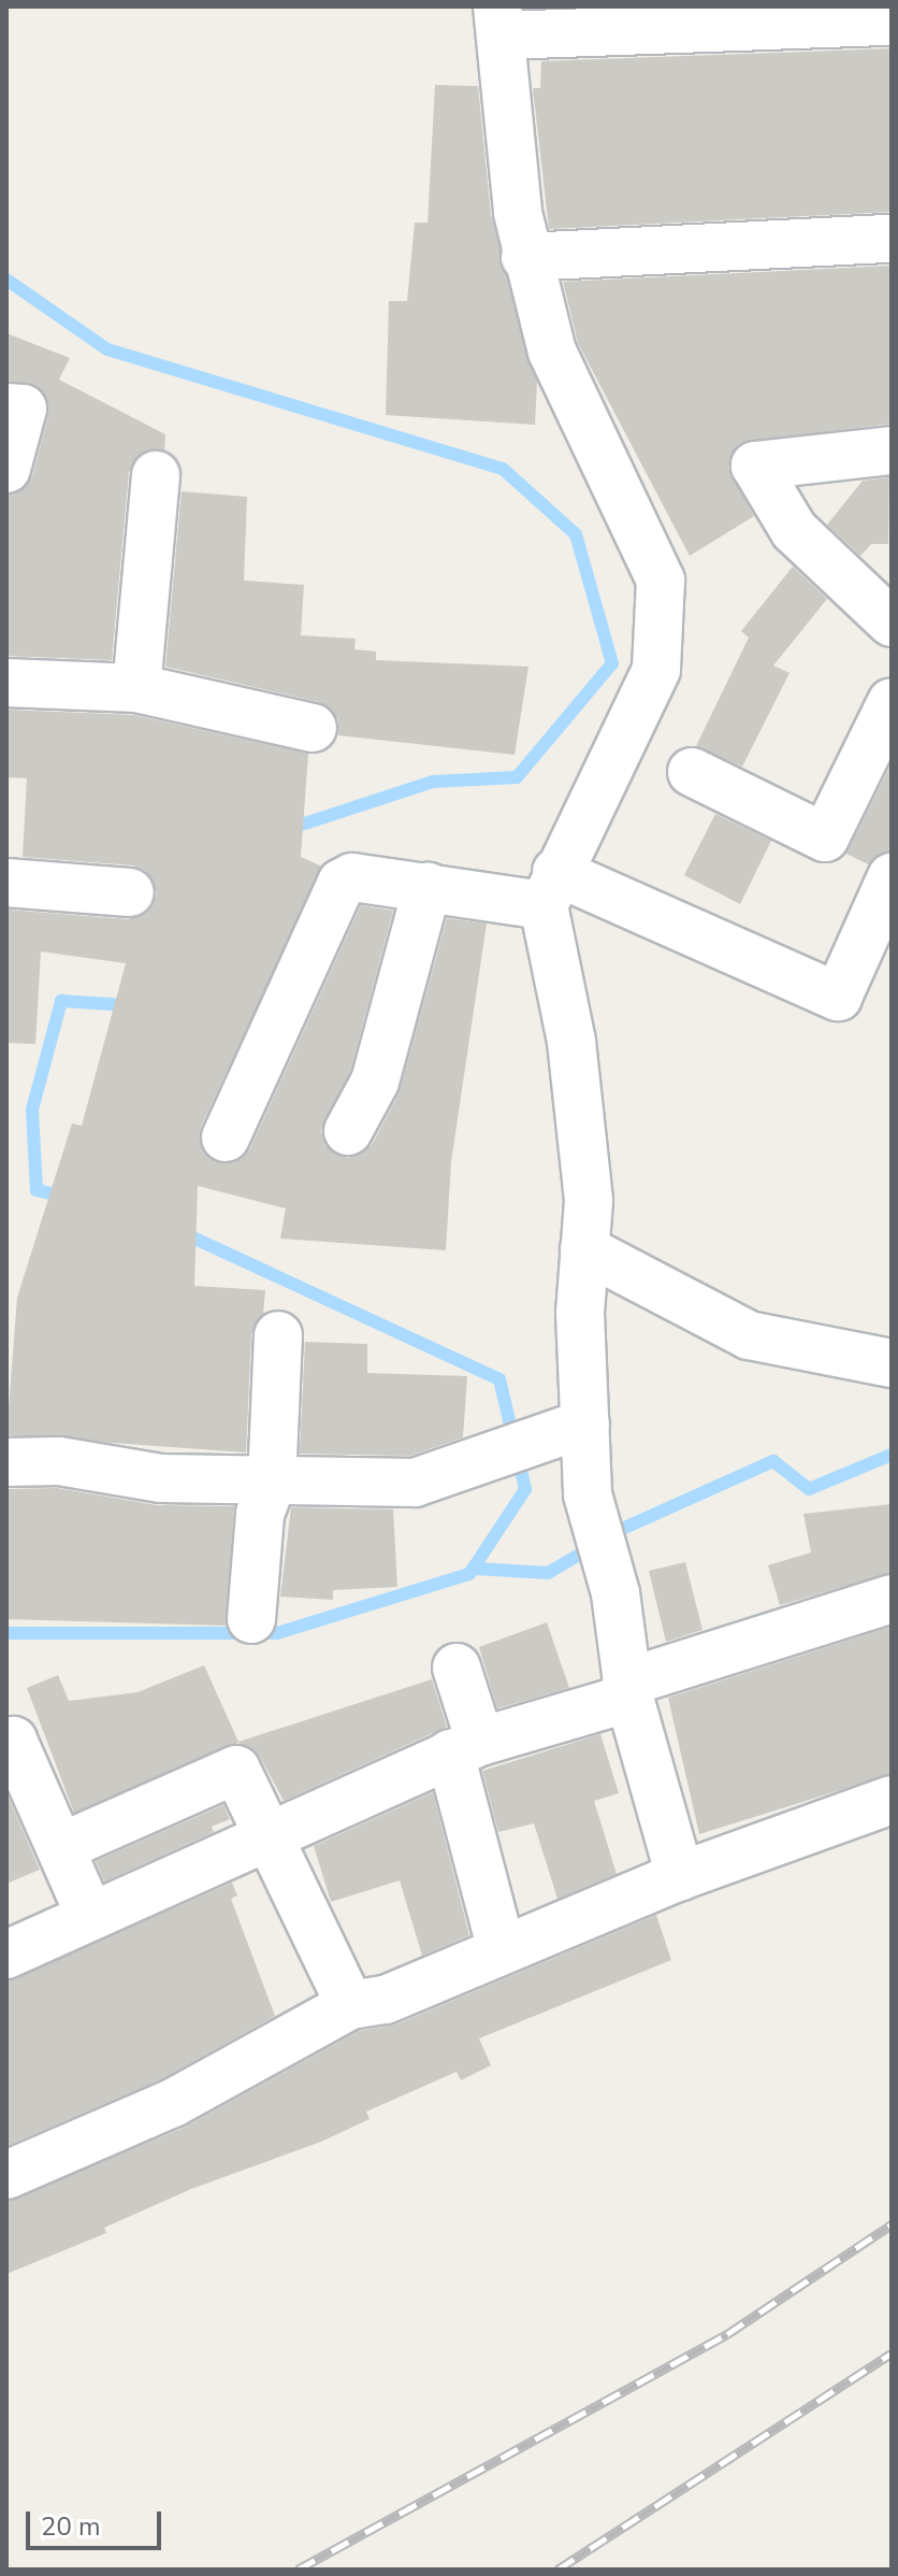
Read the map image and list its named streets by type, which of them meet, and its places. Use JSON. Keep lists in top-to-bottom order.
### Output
{
  "scale_bar": "20 m"
}
